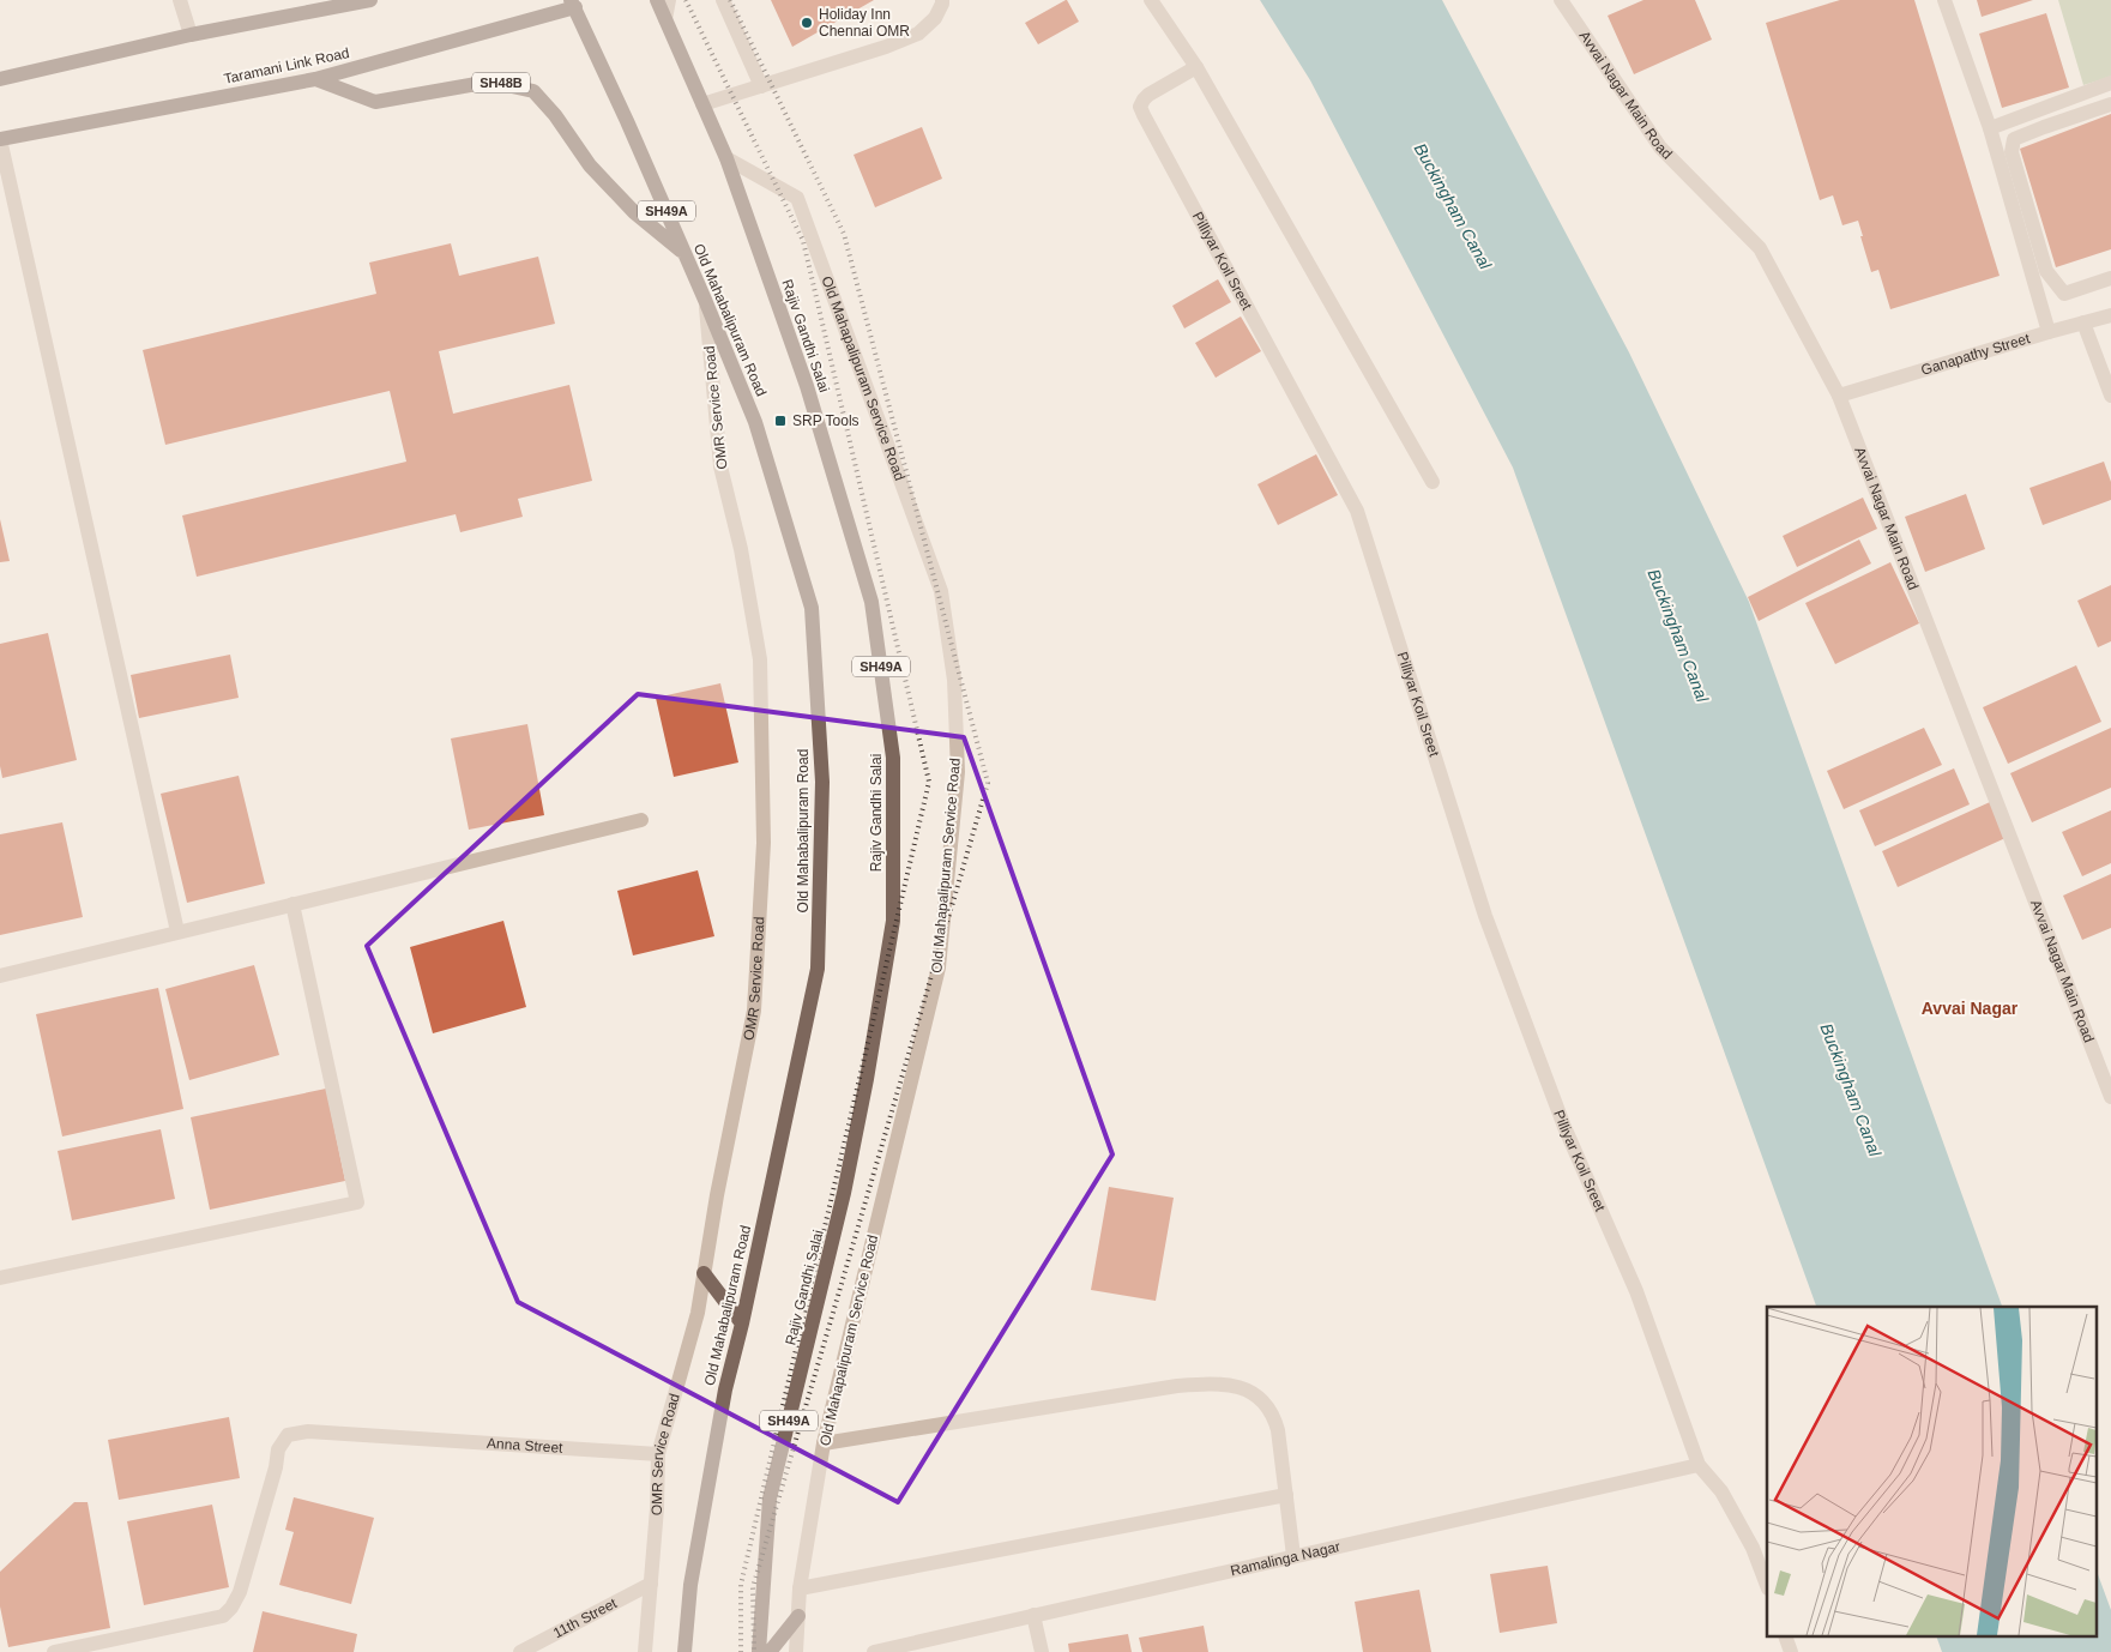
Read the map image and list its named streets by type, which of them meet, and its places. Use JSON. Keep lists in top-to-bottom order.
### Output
{
  "streets": {
    "main road": [
      "Taramani Link Road",
      "SH48B",
      "SH49A",
      "Old Mahabalipuram Road",
      "Rajiv Gandhi Salai"
    ],
    "street": [
      "Avvai Nagar Main Road",
      "Pilliyar Koil Sreet",
      "Ganapathy Street",
      "Old Mahapalipuram Service Road",
      "OMR Service Road",
      "Anna Street",
      "Ramalinga Nagar",
      "11th Street"
    ]
  },
  "crossings": [
    ["Taramani Link Road", "SH48B"],
    ["Taramani Link Road", "Old Mahabalipuram Road"],
    ["SH48B", "Old Mahabalipuram Road"],
    ["Avvai Nagar Main Road", "Ganapathy Street"],
    ["Pilliyar Koil Sreet", "Ramalinga Nagar"],
    ["Old Mahabalipuram Road", "OMR Service Road"],
    ["Rajiv Gandhi Salai", "Old Mahapalipuram Service Road"],
    ["OMR Service Road", "Anna Street"],
    ["OMR Service Road", "11th Street"]
  ],
  "districts": ["Avvai Nagar"],
  "water": ["Buckingham Canal"],
  "places": {
    "other": ["Holiday Inn Chennai OMR"],
    "transit": ["SRP Tools"]
  }
}
